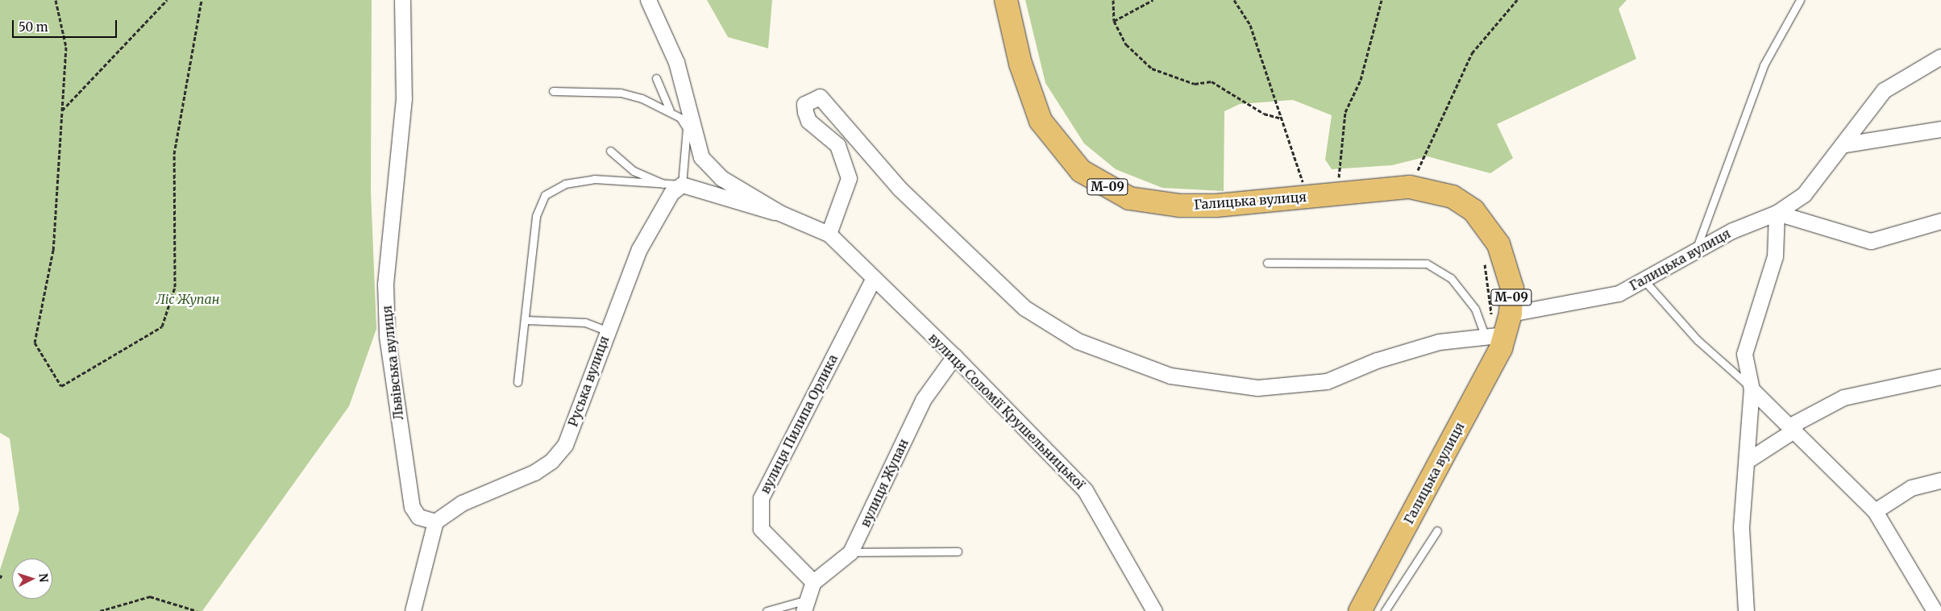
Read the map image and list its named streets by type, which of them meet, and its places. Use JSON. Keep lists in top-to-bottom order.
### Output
{
  "streets": {
    "main road": ["М-09", "Галицька вулиця"],
    "street": [
      "Львівська вулиця",
      "Руська вулиця",
      "вулиця Соломії Крушельницької",
      "вулиця Пилипа Орлика",
      "вулиця Жупан"
    ]
  },
  "crossings": [
    ["Львівська вулиця", "Руська вулиця"],
    ["вулиця Соломії Крушельницької", "вулиця Пилипа Орлика"],
    ["вулиця Соломії Крушельницької", "вулиця Жупан"],
    ["вулиця Пилипа Орлика", "вулиця Жупан"]
  ],
  "parks": ["Ліс Жупан"],
  "scale_bar": "50 m",
  "north": "right"
}
